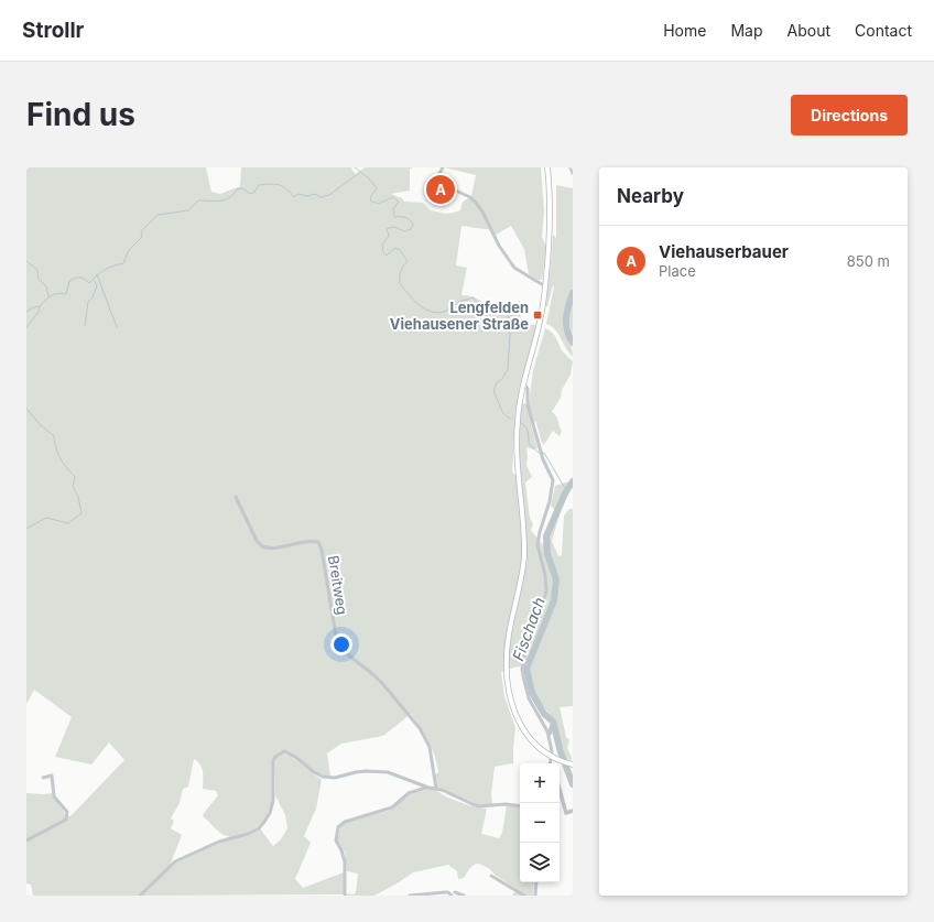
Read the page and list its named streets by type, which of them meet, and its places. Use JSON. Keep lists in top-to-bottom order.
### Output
{
  "streets": {
    "street": ["Breitweg"]
  },
  "water": ["Fischach"],
  "places": {
    "transit": ["Lengfelden Viehausener Straße"]
  },
  "page": {
    "header": "Strollr",
    "nav": [
      "Home",
      "Map",
      "About",
      "Contact"
    ],
    "buttons": "Directions",
    "title": "Find us",
    "heading": "Nearby",
    "pins": "A",
    "list": [
      {
        "mark": "A",
        "name": "Viehauserbauer",
        "note": "Place",
        "value": "850 m"
      }
    ],
    "map_buttons": ["+", "−"]
  }
}
